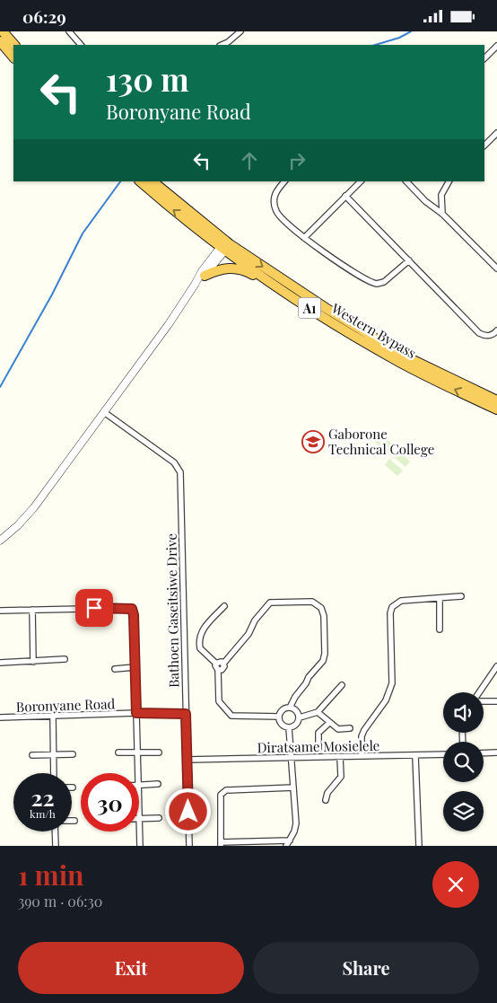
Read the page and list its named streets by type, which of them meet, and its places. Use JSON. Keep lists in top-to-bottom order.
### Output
{
  "streets": {
    "highway": ["A1", "Western Bypass"],
    "street": ["Bathoen Gaseitsiwe Drive", "Boronyane Road", "Diratsame Mosielele"]
  },
  "crossings": [
    ["Bathoen Gaseitsiwe Drive", "Boronyane Road"],
    ["Bathoen Gaseitsiwe Drive", "Diratsame Mosielele"]
  ],
  "places": {
    "school or university": ["Gaborone Technical College"]
  },
  "page": {
    "status": "06:29",
    "turn": ["130 m", "Boronyane Road"],
    "speed": "22 km/h",
    "limit": "30",
    "heading": ["1 min", "390 m · 06:30"],
    "buttons": ["Exit", "Share"]
  }
}
